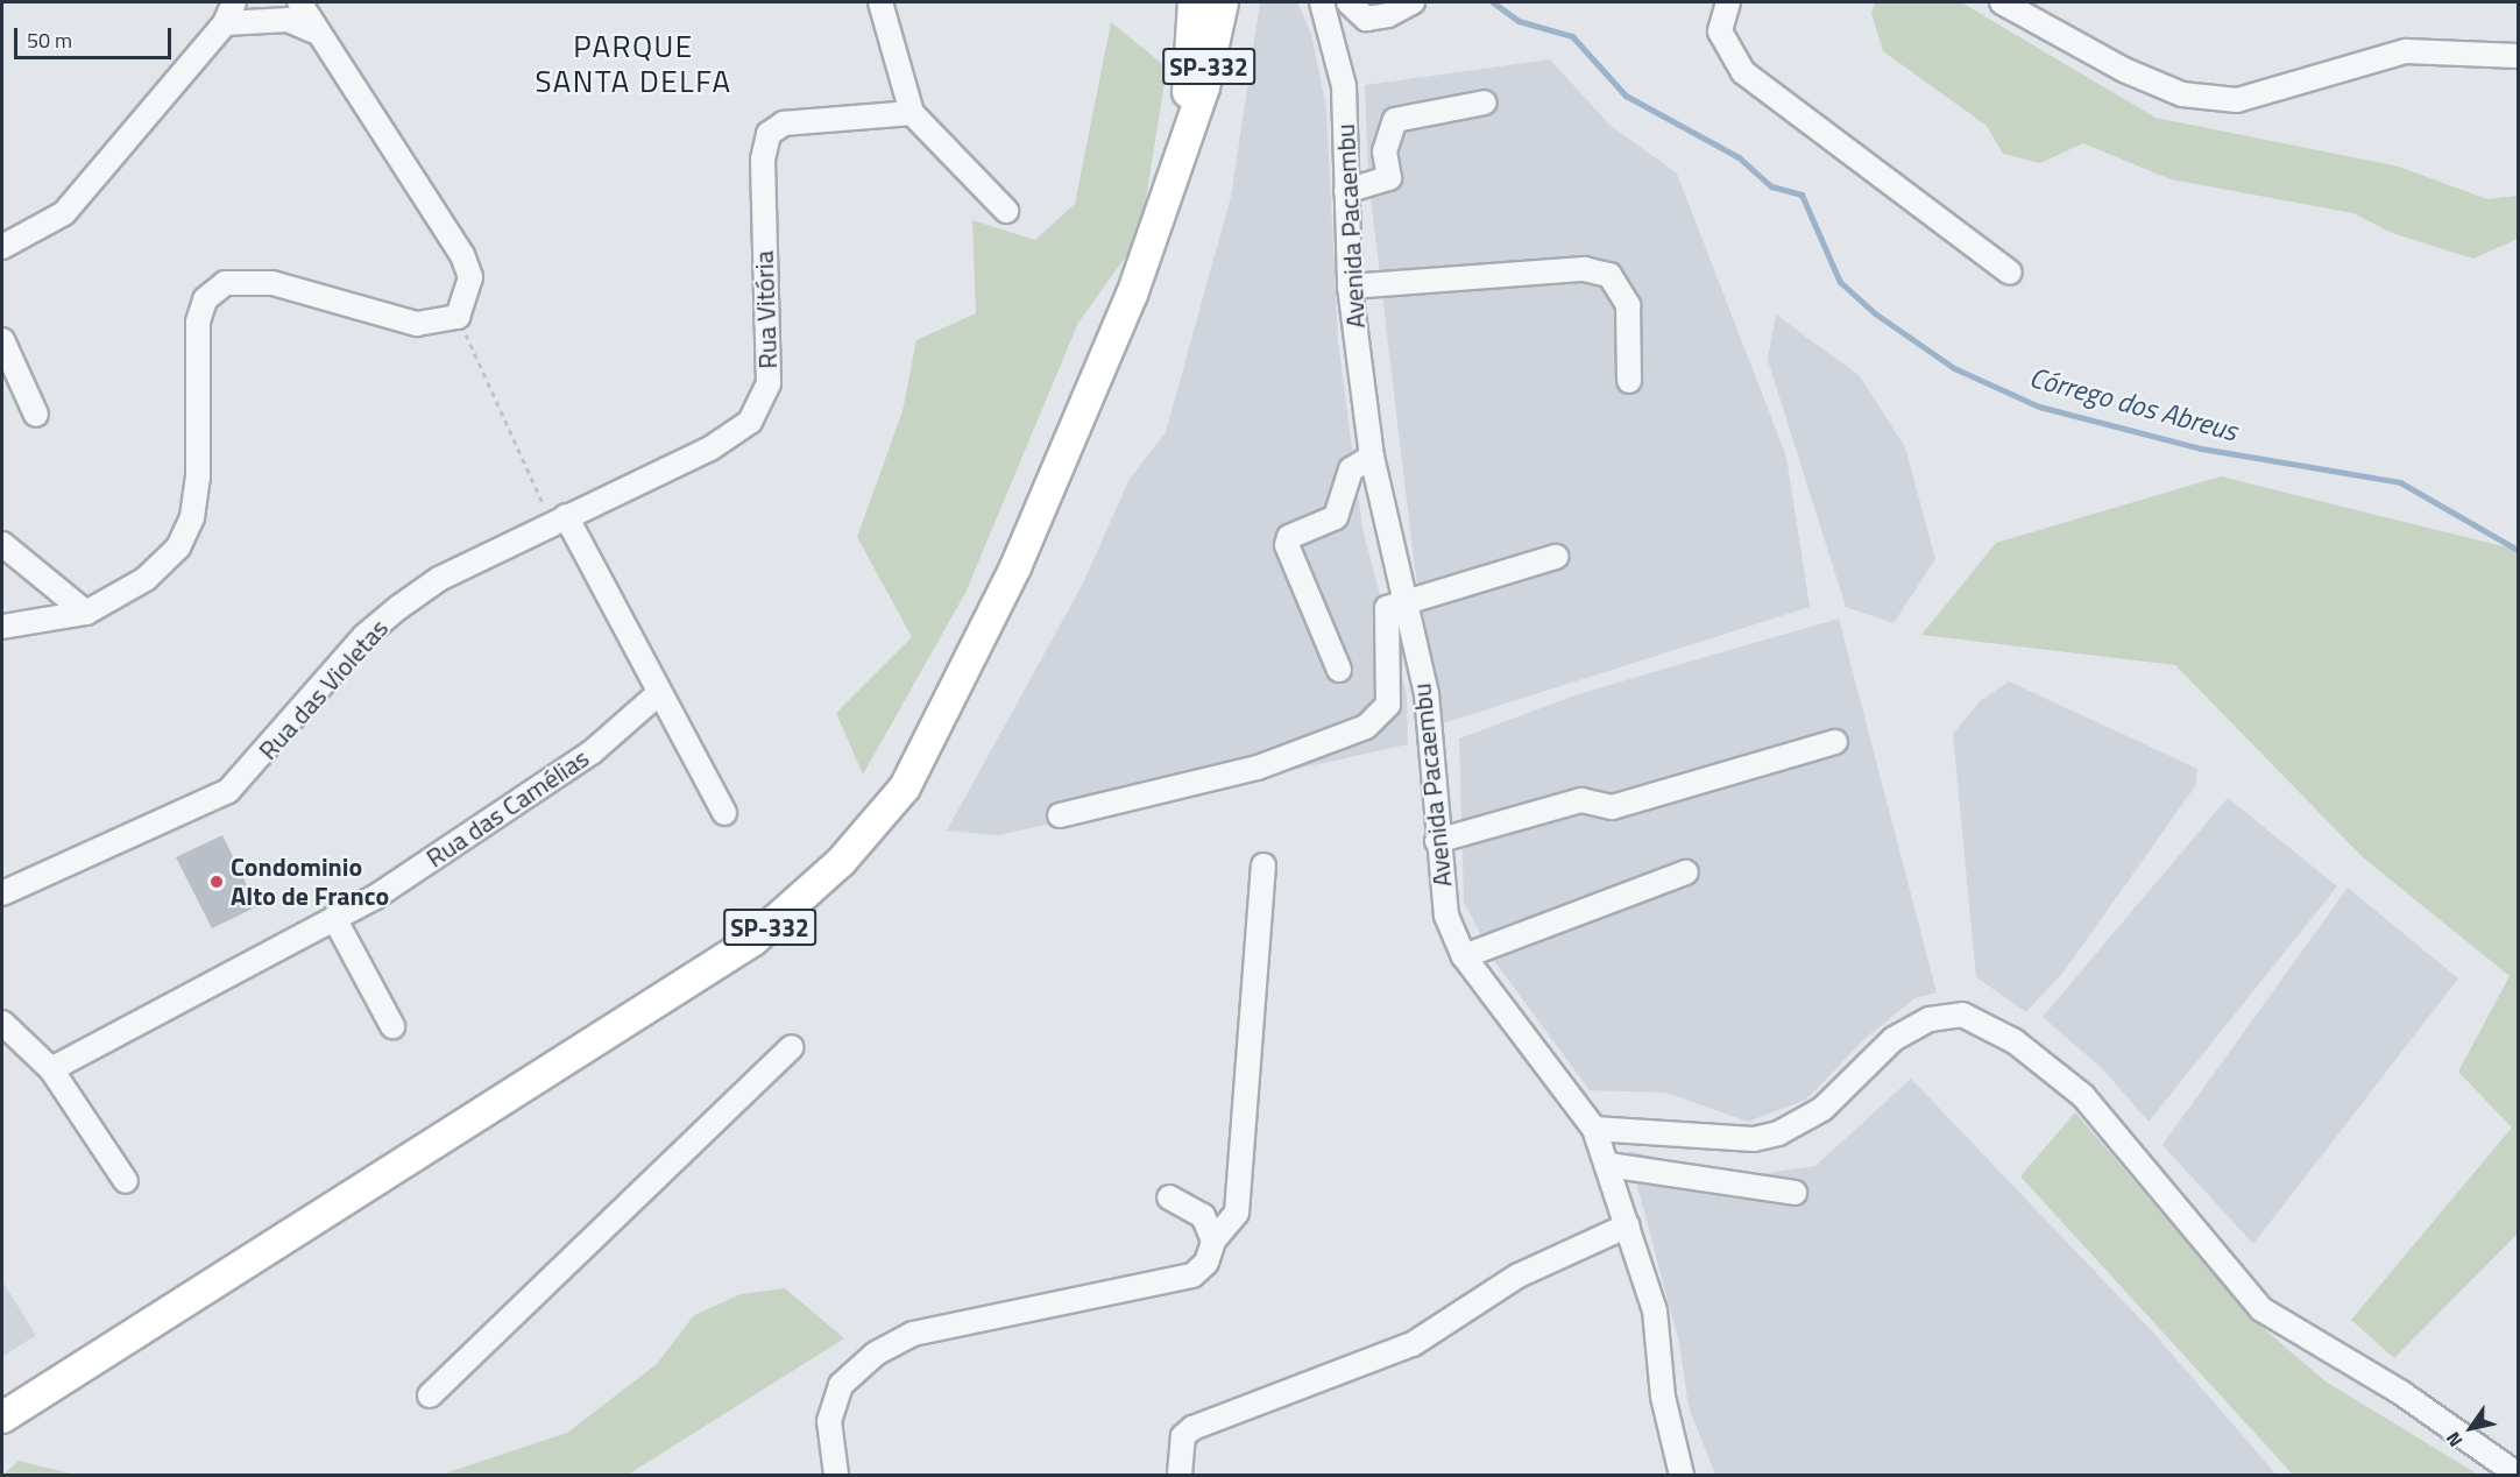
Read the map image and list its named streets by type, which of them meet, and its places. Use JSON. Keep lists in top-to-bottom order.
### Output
{
  "streets": {
    "main road": ["SP-332"],
    "street": [
      "Avenida Pacaembu",
      "Rua Vitória",
      "Rua das Violetas",
      "Rua das Camélias"
    ]
  },
  "crossings": [
    ["Rua Vitória", "Rua das Violetas"]
  ],
  "districts": ["PARQUE SANTA DELFA"],
  "water": ["Córrego dos Abreus"],
  "places": ["Condominio Alto de Franco"],
  "scale_bar": "50 m",
  "north": "bottom left"
}
